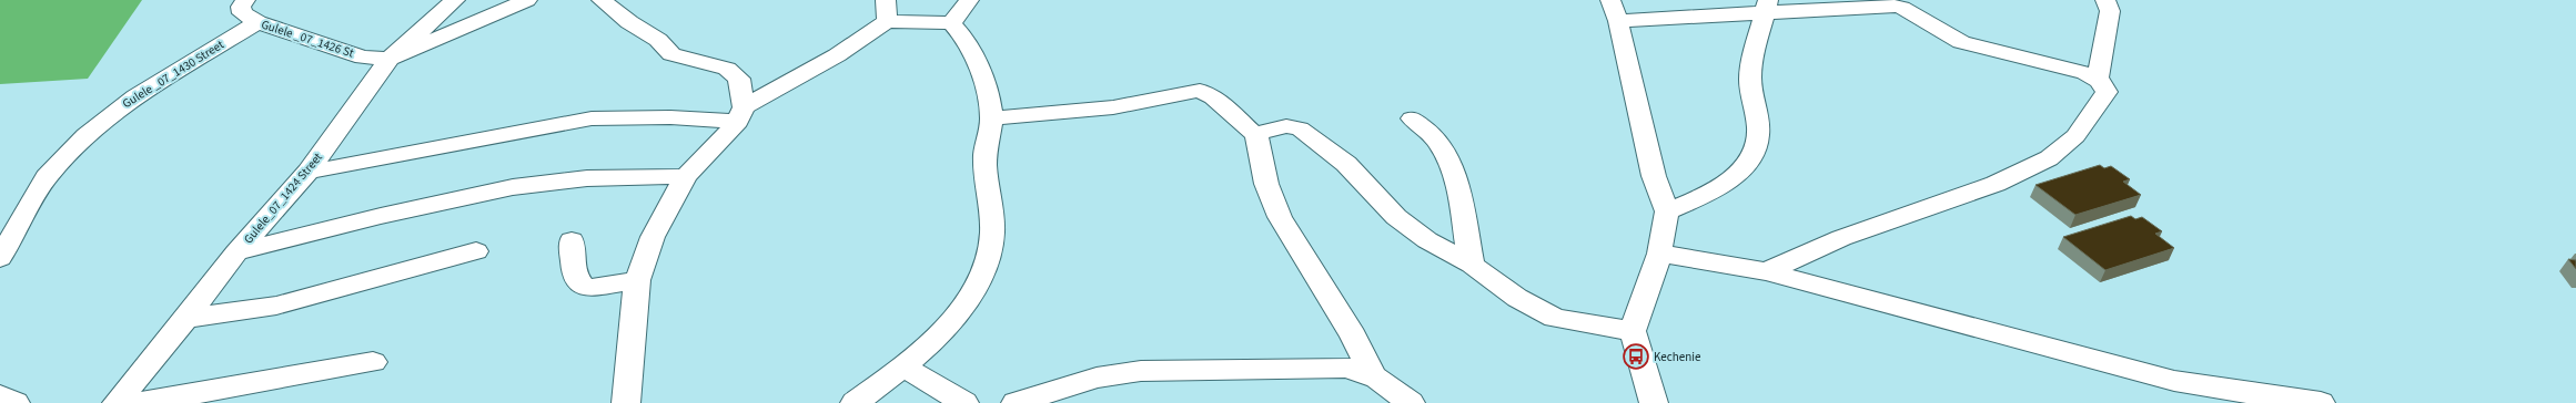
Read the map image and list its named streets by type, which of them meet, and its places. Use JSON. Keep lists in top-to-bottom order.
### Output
{
  "streets": {
    "street": ["Gulele _07_1426 St", "Gulele _07_1430 Street", "Gulele_07_1424 Street"]
  },
  "crossings": [
    ["Gulele _07_1426 St", "Gulele _07_1430 Street"],
    ["Gulele _07_1426 St", "Gulele_07_1424 Street"]
  ],
  "places": {
    "bus stop": ["Kechenie"]
  }
}
